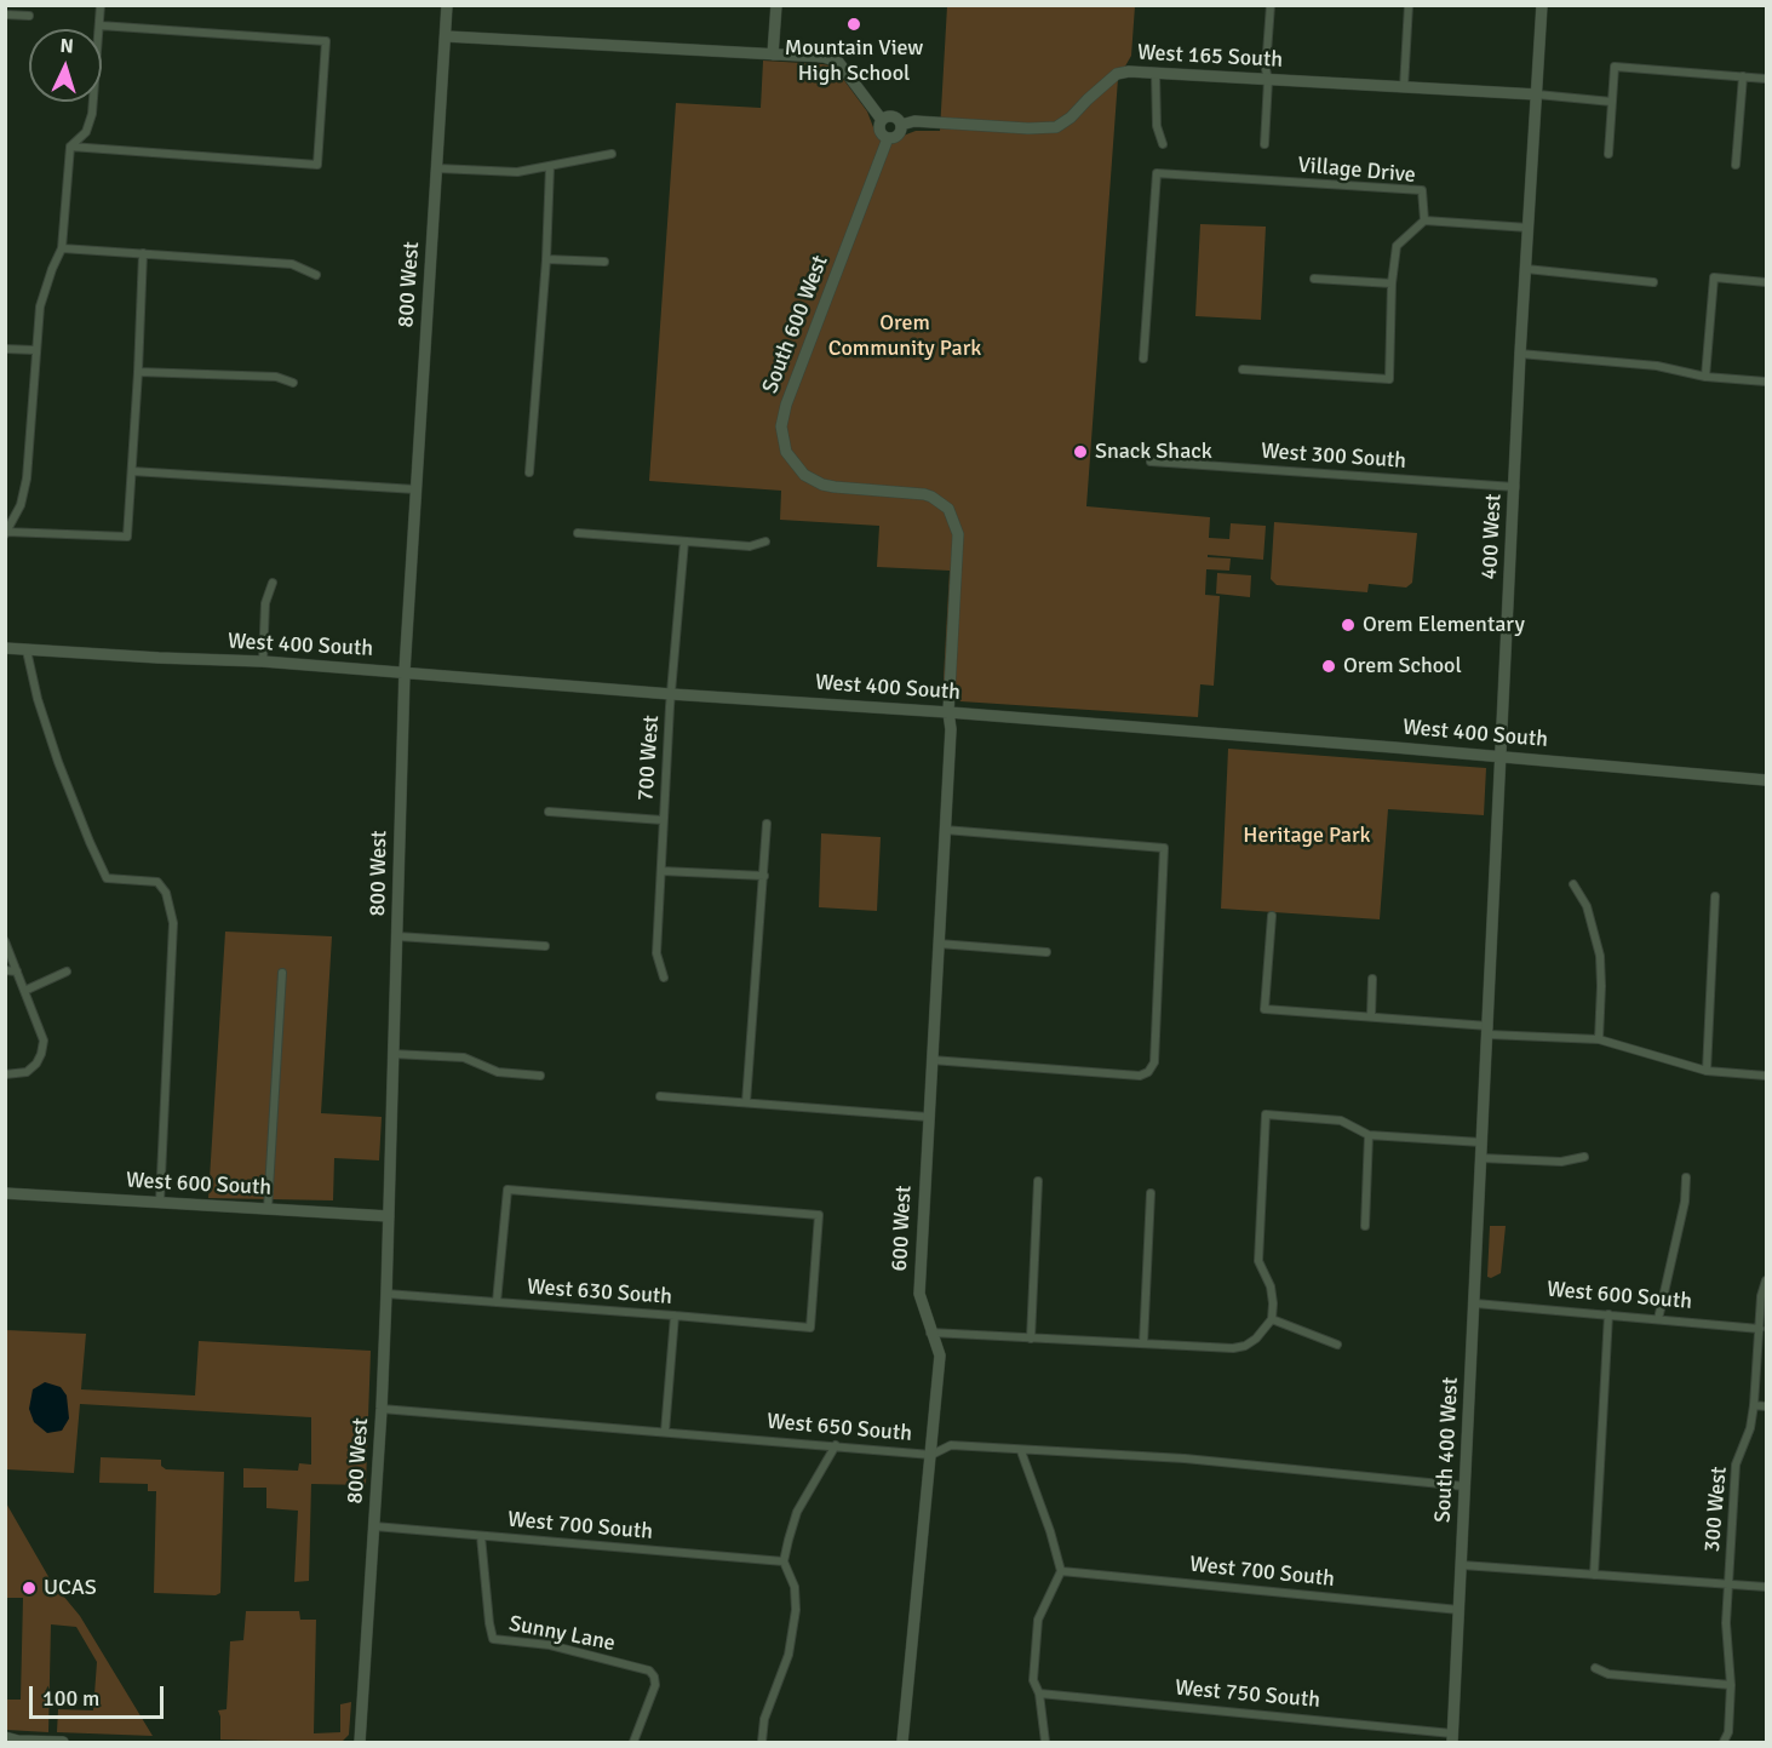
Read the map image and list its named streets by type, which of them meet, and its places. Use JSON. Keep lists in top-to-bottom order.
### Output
{
  "streets": {
    "street": [
      "West 165 South",
      "Village Drive",
      "800 West",
      "South 600 West",
      "West 300 South",
      "400 West",
      "West 400 South",
      "700 West",
      "West 600 South",
      "600 West",
      "West 630 South",
      "West 650 South",
      "South 400 West",
      "300 West",
      "West 700 South",
      "Sunny Lane",
      "West 750 South"
    ]
  },
  "crossings": [
    ["West 165 South", "South 600 West"],
    ["West 165 South", "400 West"],
    ["800 West", "West 400 South"],
    ["800 West", "West 600 South"],
    ["800 West", "West 630 South"],
    ["800 West", "West 650 South"],
    ["800 West", "West 700 South"],
    ["South 600 West", "West 400 South"],
    ["South 600 West", "600 West"],
    ["West 300 South", "400 West"],
    ["400 West", "West 400 South"],
    ["400 West", "South 400 West"],
    ["West 400 South", "700 West"],
    ["West 400 South", "600 West"],
    ["West 600 South", "South 400 West"],
    ["West 600 South", "300 West"],
    ["600 West", "West 650 South"],
    ["West 650 South", "South 400 West"],
    ["South 400 West", "West 700 South"],
    ["South 400 West", "West 750 South"],
    ["West 700 South", "Sunny Lane"]
  ],
  "parks": ["Orem Community Park", "Heritage Park"],
  "places": [
    "Mountain View High School",
    "Snack Shack",
    "Orem Elementary",
    "Orem School",
    "UCAS"
  ],
  "scale_bar": "100 m",
  "north": "top"
}
